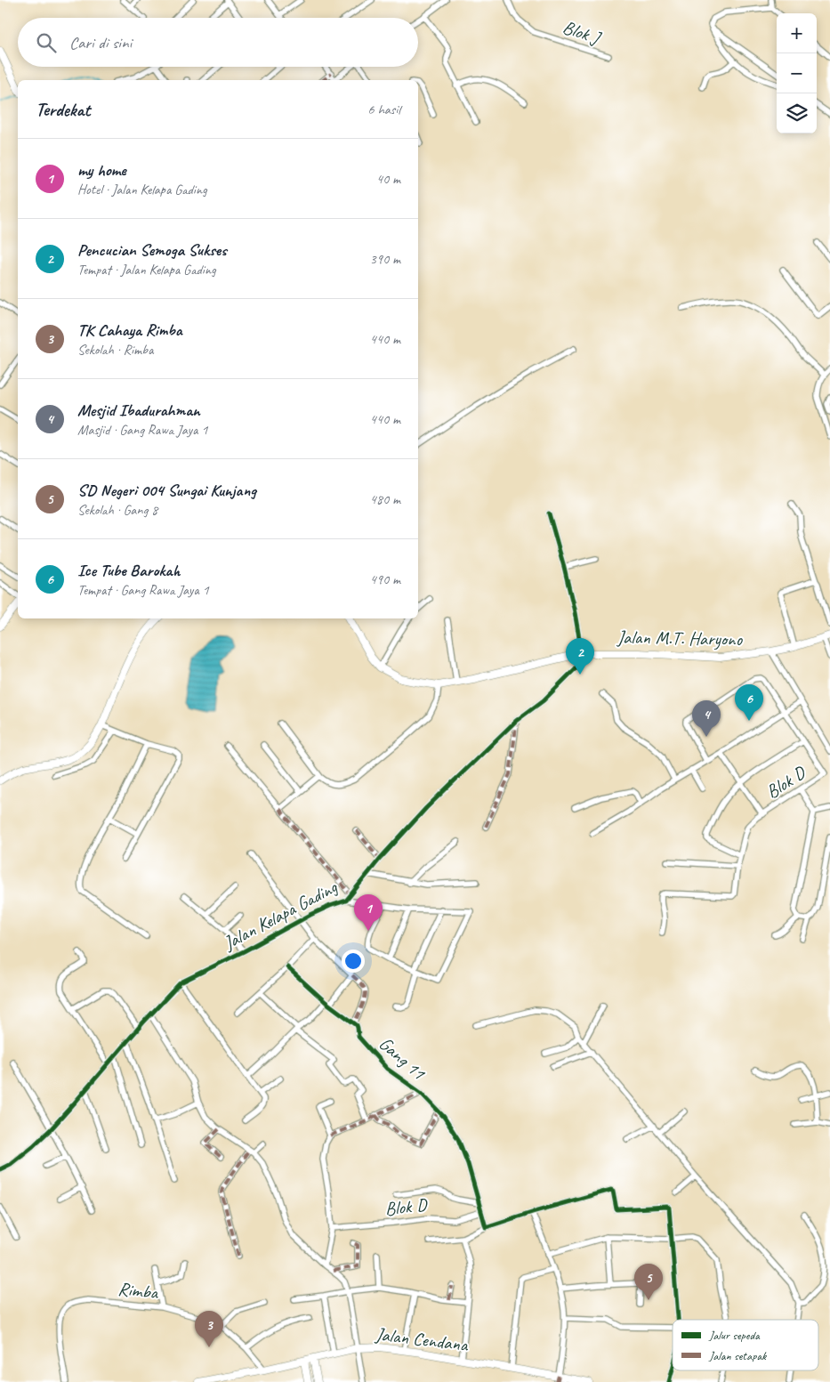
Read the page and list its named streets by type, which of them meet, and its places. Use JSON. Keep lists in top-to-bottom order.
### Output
{
  "streets": {
    "main road": ["Jalan M.T. Haryono", "Jalan Cendana"],
    "street": [
      "Blok J",
      "Blok D",
      "Jalan Kelapa Gading",
      "Gang 11",
      "Rimba"
    ]
  },
  "crossings": [
    ["Jalan M.T. Haryono", "Jalan Kelapa Gading"],
    ["Blok D", "Gang 11"],
    ["Rimba", "Jalan Cendana"]
  ],
  "legend": ["Jalur sepeda", "Jalan setapak"],
  "page": {
    "map_buttons": ["+", "−"],
    "search": "Cari di sini",
    "heading": ["Terdekat", "6 hasil"],
    "list": [
      {
        "mark": "1",
        "name": "my home",
        "note": "Hotel · Jalan Kelapa Gading",
        "value": "40 m"
      },
      {
        "mark": "2",
        "name": "Pencucian Semoga Sukses",
        "note": "Tempat · Jalan Kelapa Gading",
        "value": "390 m"
      },
      {
        "mark": "3",
        "name": "TK Cahaya Rimba",
        "note": "Sekolah · Rimba",
        "value": "440 m"
      },
      {
        "mark": "4",
        "name": "Mesjid Ibadurahman",
        "note": "Masjid · Gang Rawa Jaya 1",
        "value": "440 m"
      },
      {
        "mark": "5",
        "name": "SD Negeri 004 Sungai Kunjang",
        "note": "Sekolah · Gang 8",
        "value": "480 m"
      },
      {
        "mark": "6",
        "name": "Ice Tube Barokah",
        "note": "Tempat · Gang Rawa Jaya 1",
        "value": "490 m"
      }
    ],
    "pins": [
      "2",
      "6",
      "4",
      "1",
      "5",
      "3"
    ]
  }
}
